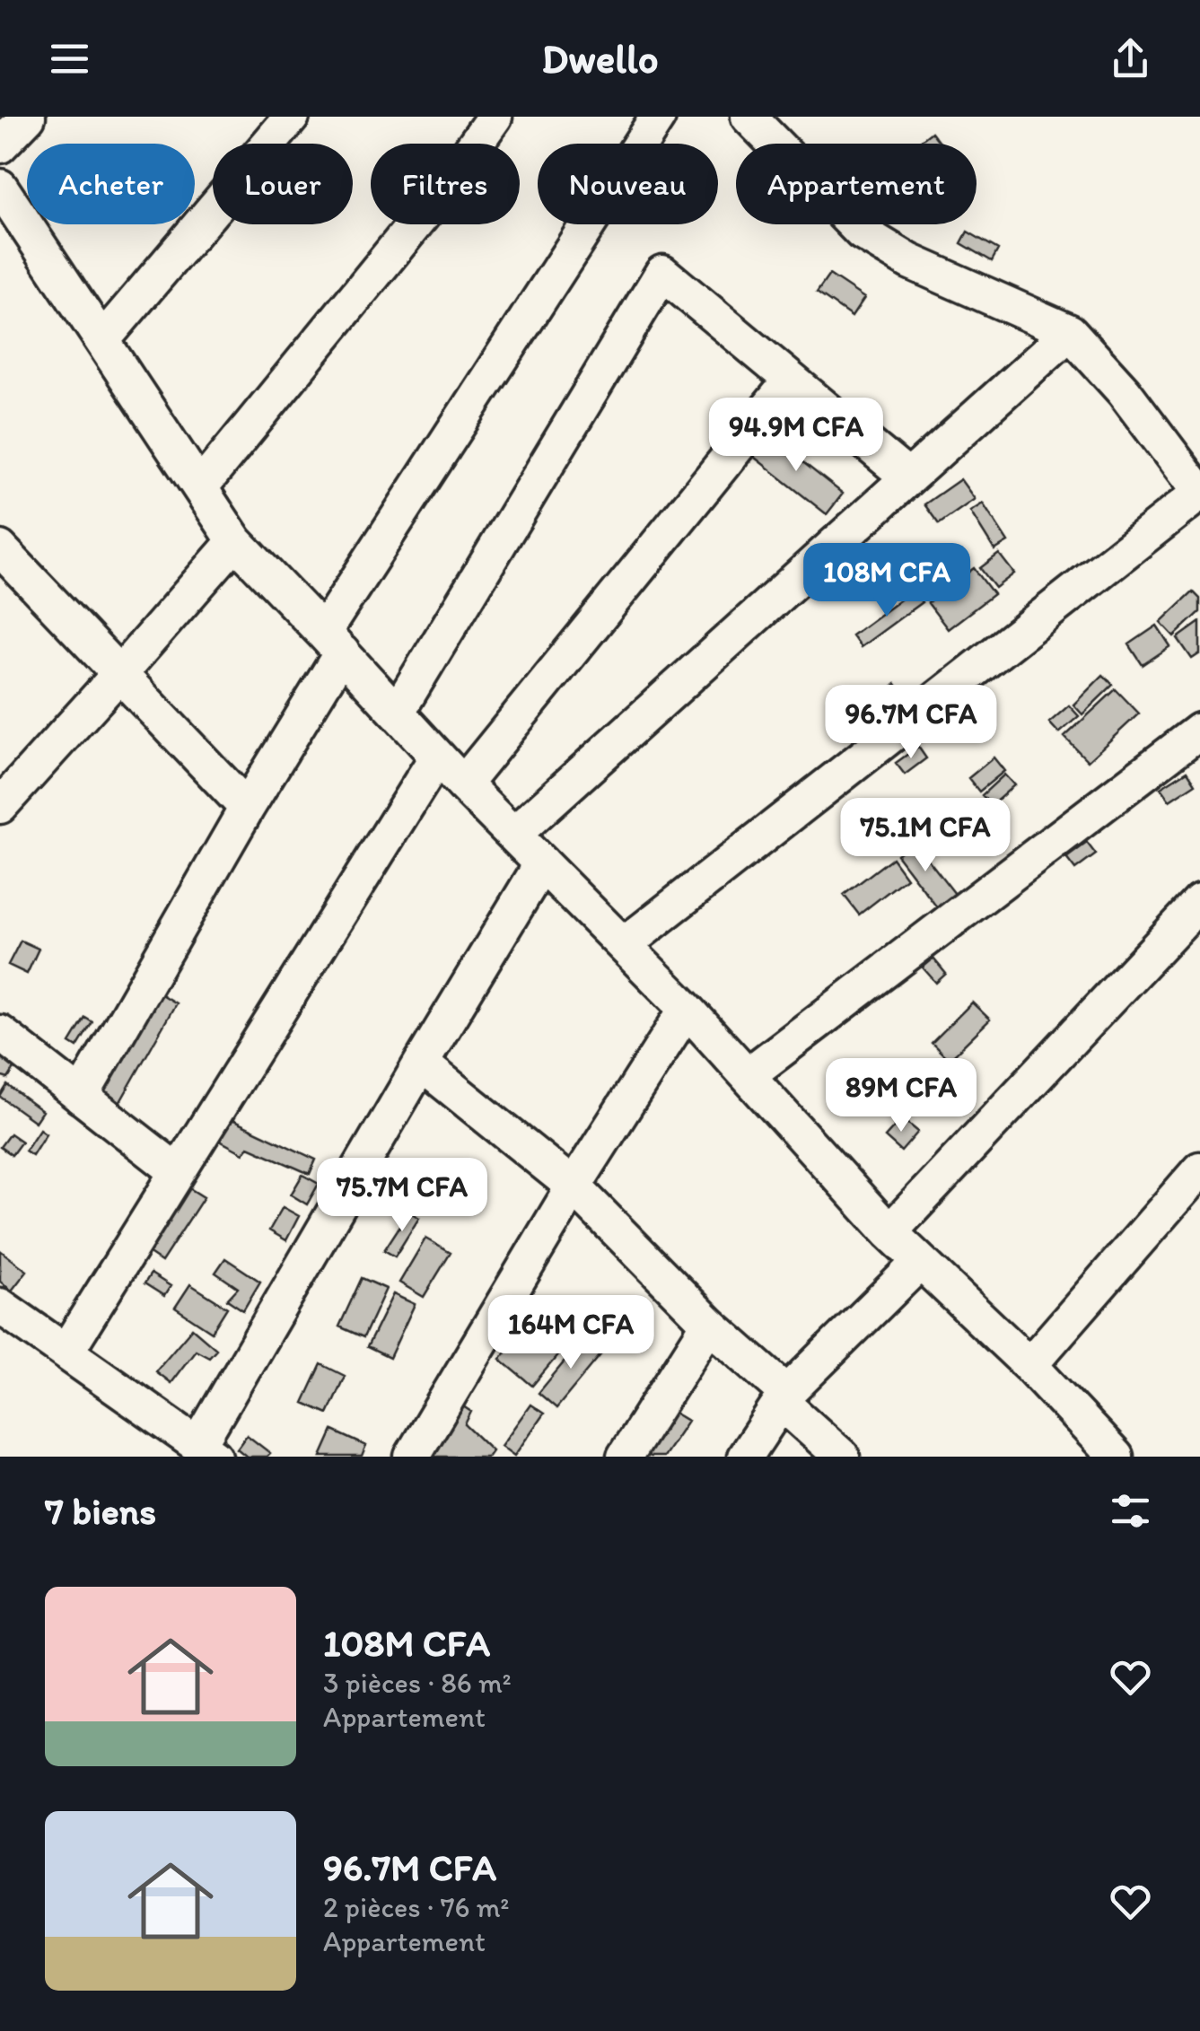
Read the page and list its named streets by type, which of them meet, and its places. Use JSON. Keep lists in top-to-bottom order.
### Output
{
  "page": {
    "header": "Dwello",
    "chip": [
      "Acheter",
      "Louer",
      "Filtres",
      "Nouveau",
      "Appartement"
    ],
    "price": [
      "94.9M CFA",
      "108M CFA",
      "96.7M CFA",
      "75.1M CFA",
      "89M CFA",
      "75.7M CFA",
      "164M CFA"
    ],
    "heading": "7 biens",
    "list": [
      {
        "name": "108M CFA",
        "note": "3 pièces · 86 m² · Appartement"
      },
      {
        "name": "96.7M CFA",
        "note": "2 pièces · 76 m² · Appartement"
      }
    ]
  }
}
